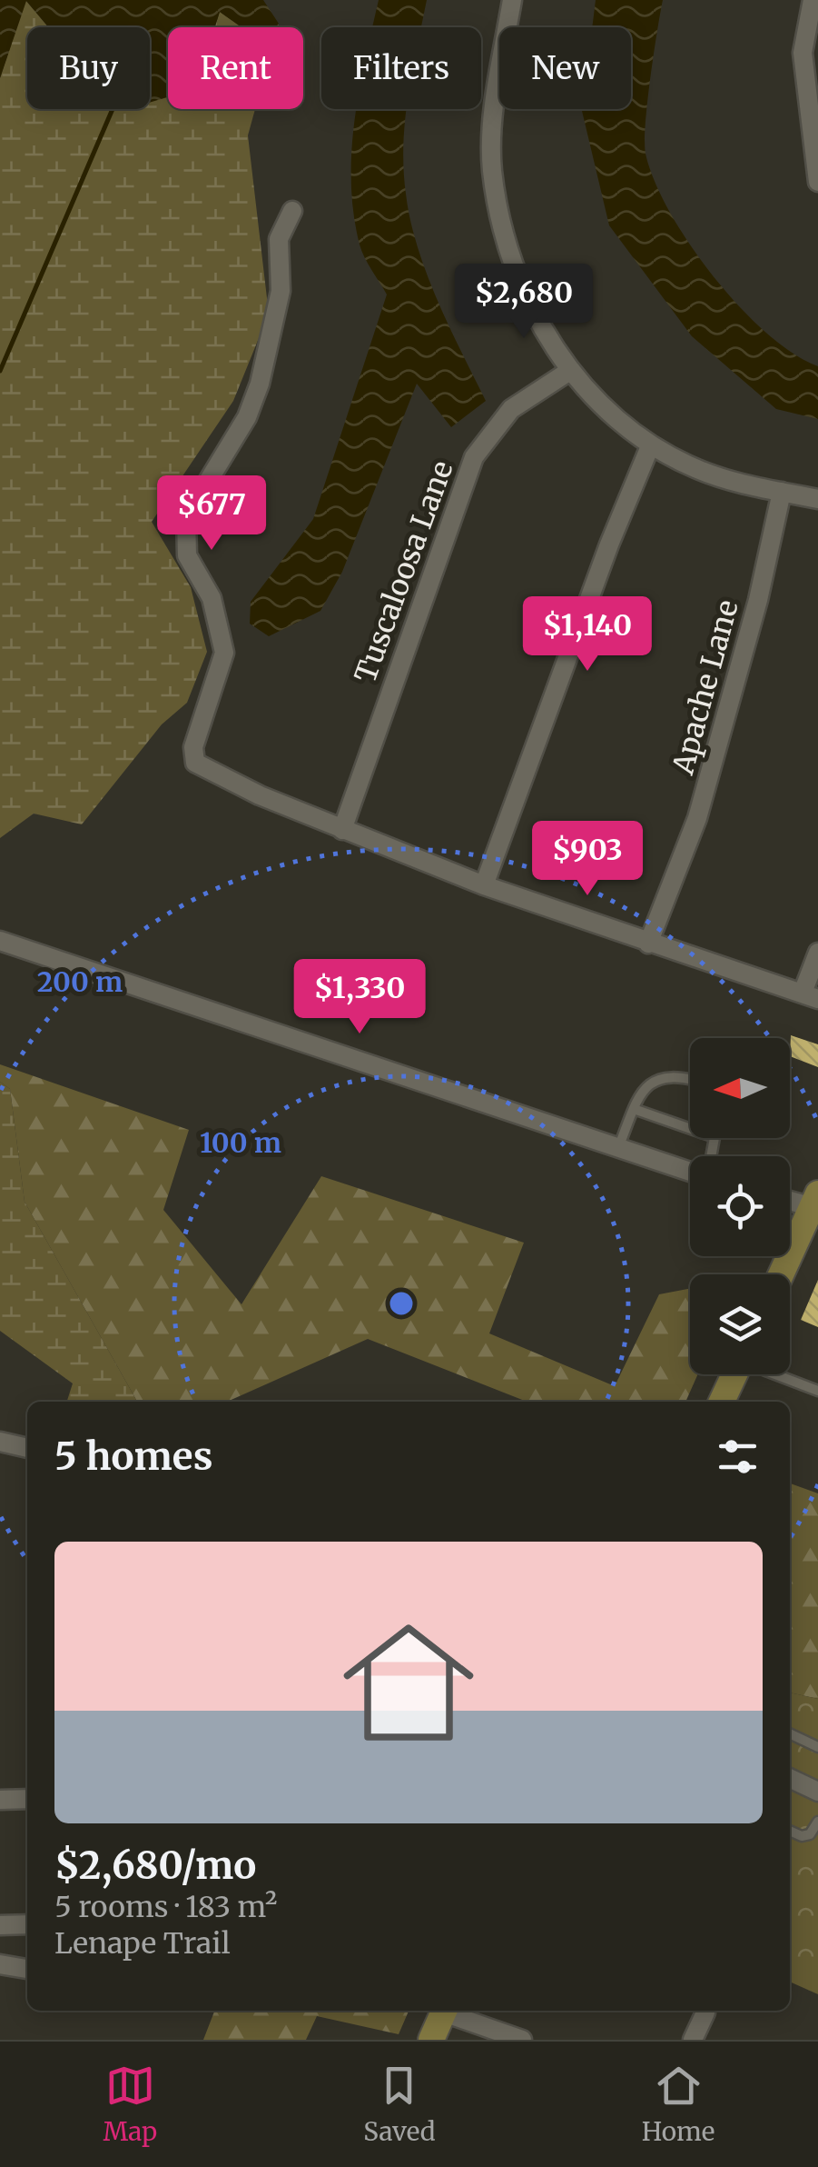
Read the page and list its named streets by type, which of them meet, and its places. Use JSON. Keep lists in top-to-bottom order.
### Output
{
  "streets": {
    "street": ["Tuscaloosa Lane", "Apache Lane"]
  },
  "north": "left",
  "page": {
    "chip": [
      "Buy",
      "Rent",
      "Filters",
      "New"
    ],
    "price": [
      "$2,680",
      "$677",
      "$1,140",
      "$903",
      "$1,330"
    ],
    "heading": "5 homes",
    "list": [
      {
        "name": "$2,680/mo",
        "note": "5 rooms · 183 m² · Lenape Trail"
      }
    ],
    "tabs": ["Map", "Saved", "Home"]
  },
  "rings": ["200 m", "100 m"]
}
